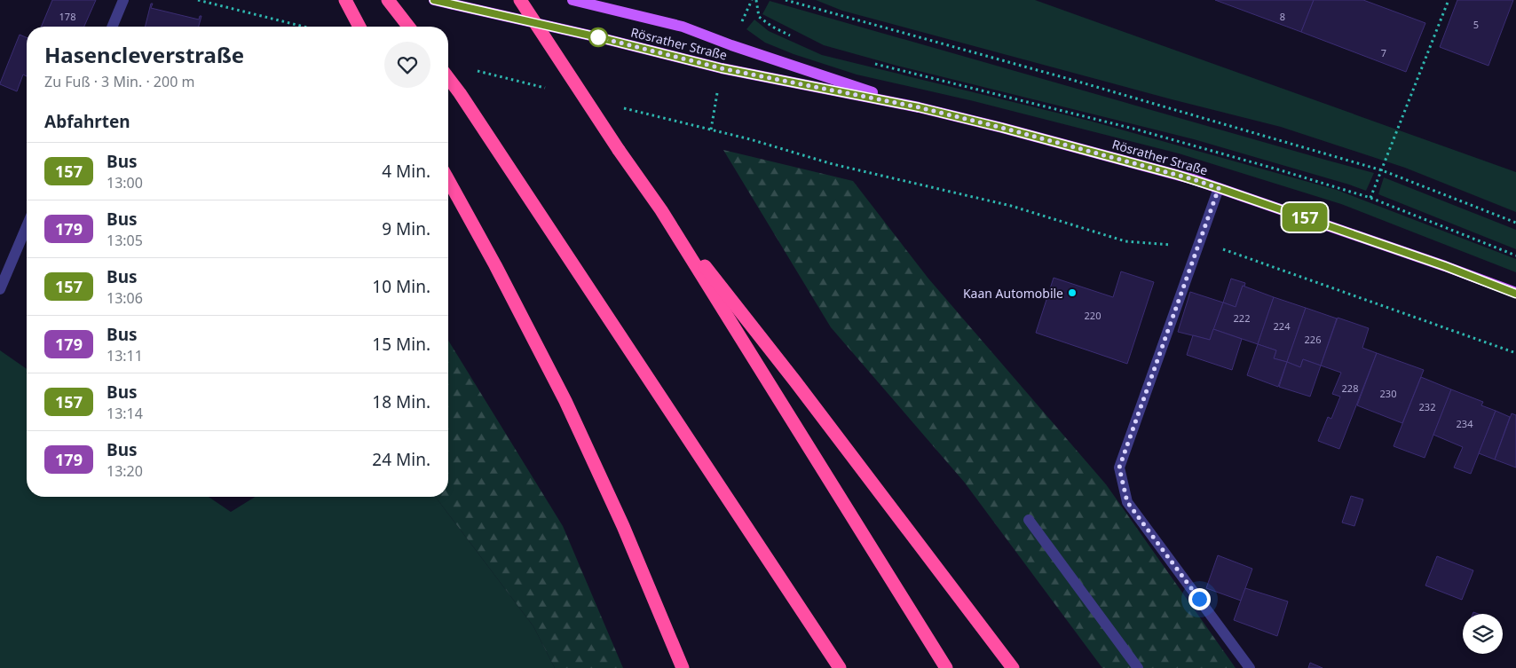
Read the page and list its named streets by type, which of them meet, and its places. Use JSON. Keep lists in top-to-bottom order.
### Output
{
  "streets": {
    "main road": ["Rösrather Straße"]
  },
  "places": ["Kaan Automobile"],
  "lines": ["bus line 157"],
  "house_numbers": [
    "178",
    "8",
    "5",
    "7",
    "220",
    "222",
    "224",
    "226",
    "228",
    "230",
    "232",
    "234"
  ],
  "page": {
    "on_map": "157",
    "heading": [
      ["Hasencleverstraße", "Zu Fuß · 3 Min. · 200 m"],
      "Abfahrten"
    ],
    "list": [
      {
        "mark": "157",
        "name": "Bus",
        "note": "13:00",
        "value": "4 Min."
      },
      {
        "mark": "179",
        "name": "Bus",
        "note": "13:05",
        "value": "9 Min."
      },
      {
        "mark": "157",
        "name": "Bus",
        "note": "13:06",
        "value": "10 Min."
      },
      {
        "mark": "179",
        "name": "Bus",
        "note": "13:11",
        "value": "15 Min."
      },
      {
        "mark": "157",
        "name": "Bus",
        "note": "13:14",
        "value": "18 Min."
      },
      {
        "mark": "179",
        "name": "Bus",
        "note": "13:20",
        "value": "24 Min."
      }
    ]
  }
}
